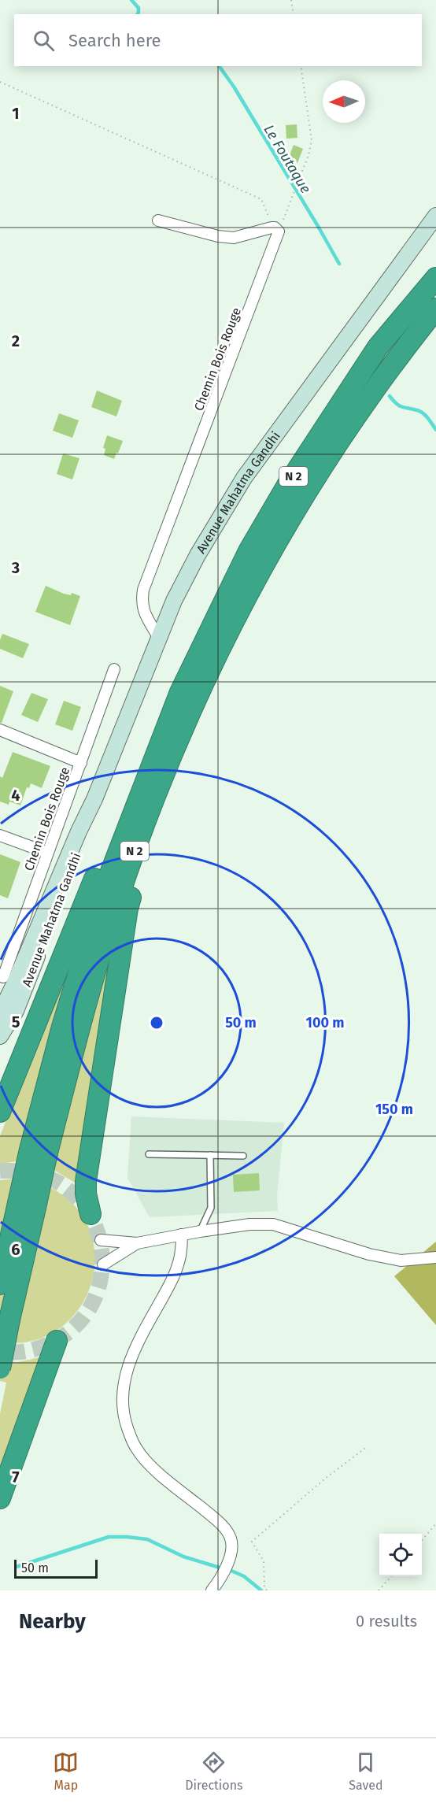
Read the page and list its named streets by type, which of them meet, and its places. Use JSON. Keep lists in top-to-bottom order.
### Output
{
  "streets": {
    "highway": ["N 2"],
    "main road": ["Avenue Mahatma Gandhi"],
    "street": ["Chemin Bois Rouge"]
  },
  "crossings": [
    ["Chemin Bois Rouge", "Avenue Mahatma Gandhi"]
  ],
  "water": ["Le Foutaque"],
  "scale_bar": "50 m",
  "north": "left",
  "page": {
    "search": "Search here",
    "scale": "50 m",
    "heading": ["Nearby", "0 results"],
    "nav": ["Map", "Directions", "Saved"]
  },
  "grid": {
    "rows": [
      "1",
      "2",
      "3",
      "4",
      "5",
      "6",
      "7"
    ]
  },
  "rings": ["50 m", "100 m", "150 m"]
}
